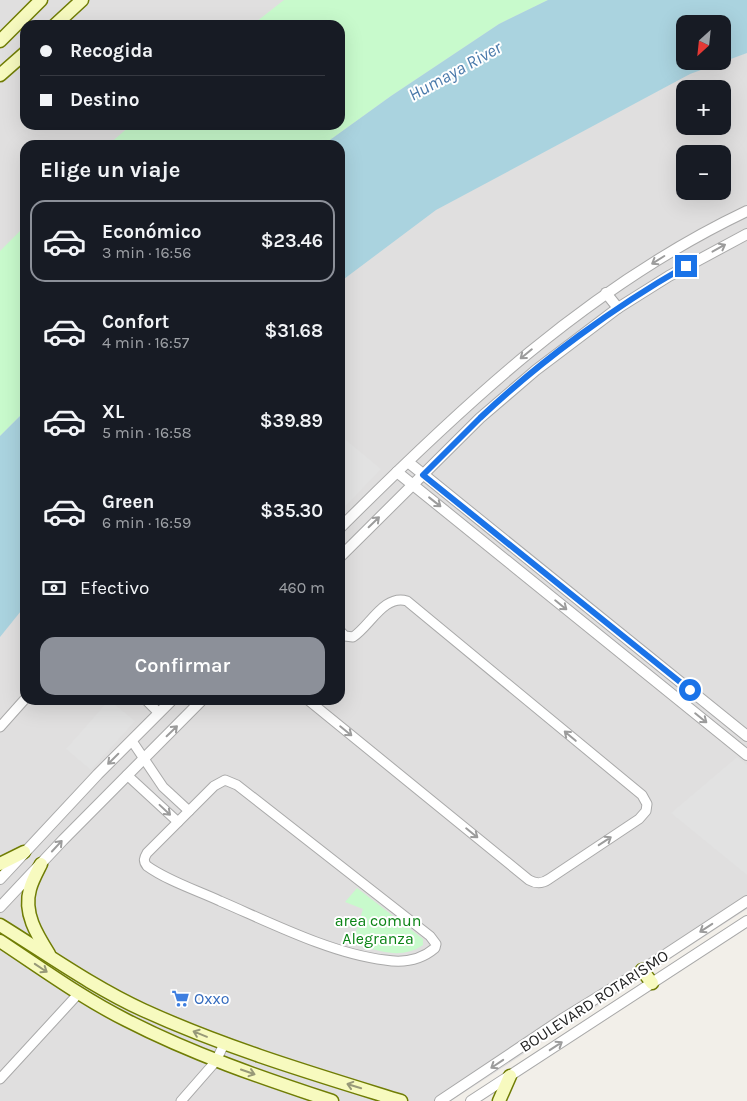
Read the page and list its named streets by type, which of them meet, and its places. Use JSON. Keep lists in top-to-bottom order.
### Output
{
  "streets": {
    "street": ["BOULEVARD ROTARISMO"]
  },
  "water": ["Humaya River"],
  "parks": ["area comun Alegranza"],
  "places": {
    "supermarket": ["Oxxo"]
  },
  "north": "bottom left",
  "page": {
    "map_buttons": ["+", "−"],
    "banner": ["Recogida", "Destino"],
    "heading": "Elige un viaje",
    "list": [
      {
        "name": "Económico",
        "note": "3 min · 16:56",
        "value": "$23.46"
      },
      {
        "name": "Confort",
        "note": "4 min · 16:57",
        "value": "$31.68"
      },
      {
        "name": "XL",
        "note": "5 min · 16:58",
        "value": "$39.89"
      },
      {
        "name": "Green",
        "note": "6 min · 16:59",
        "value": "$35.30"
      }
    ],
    "pay": ["Efectivo", "460 m"],
    "buttons": "Confirmar"
  }
}
